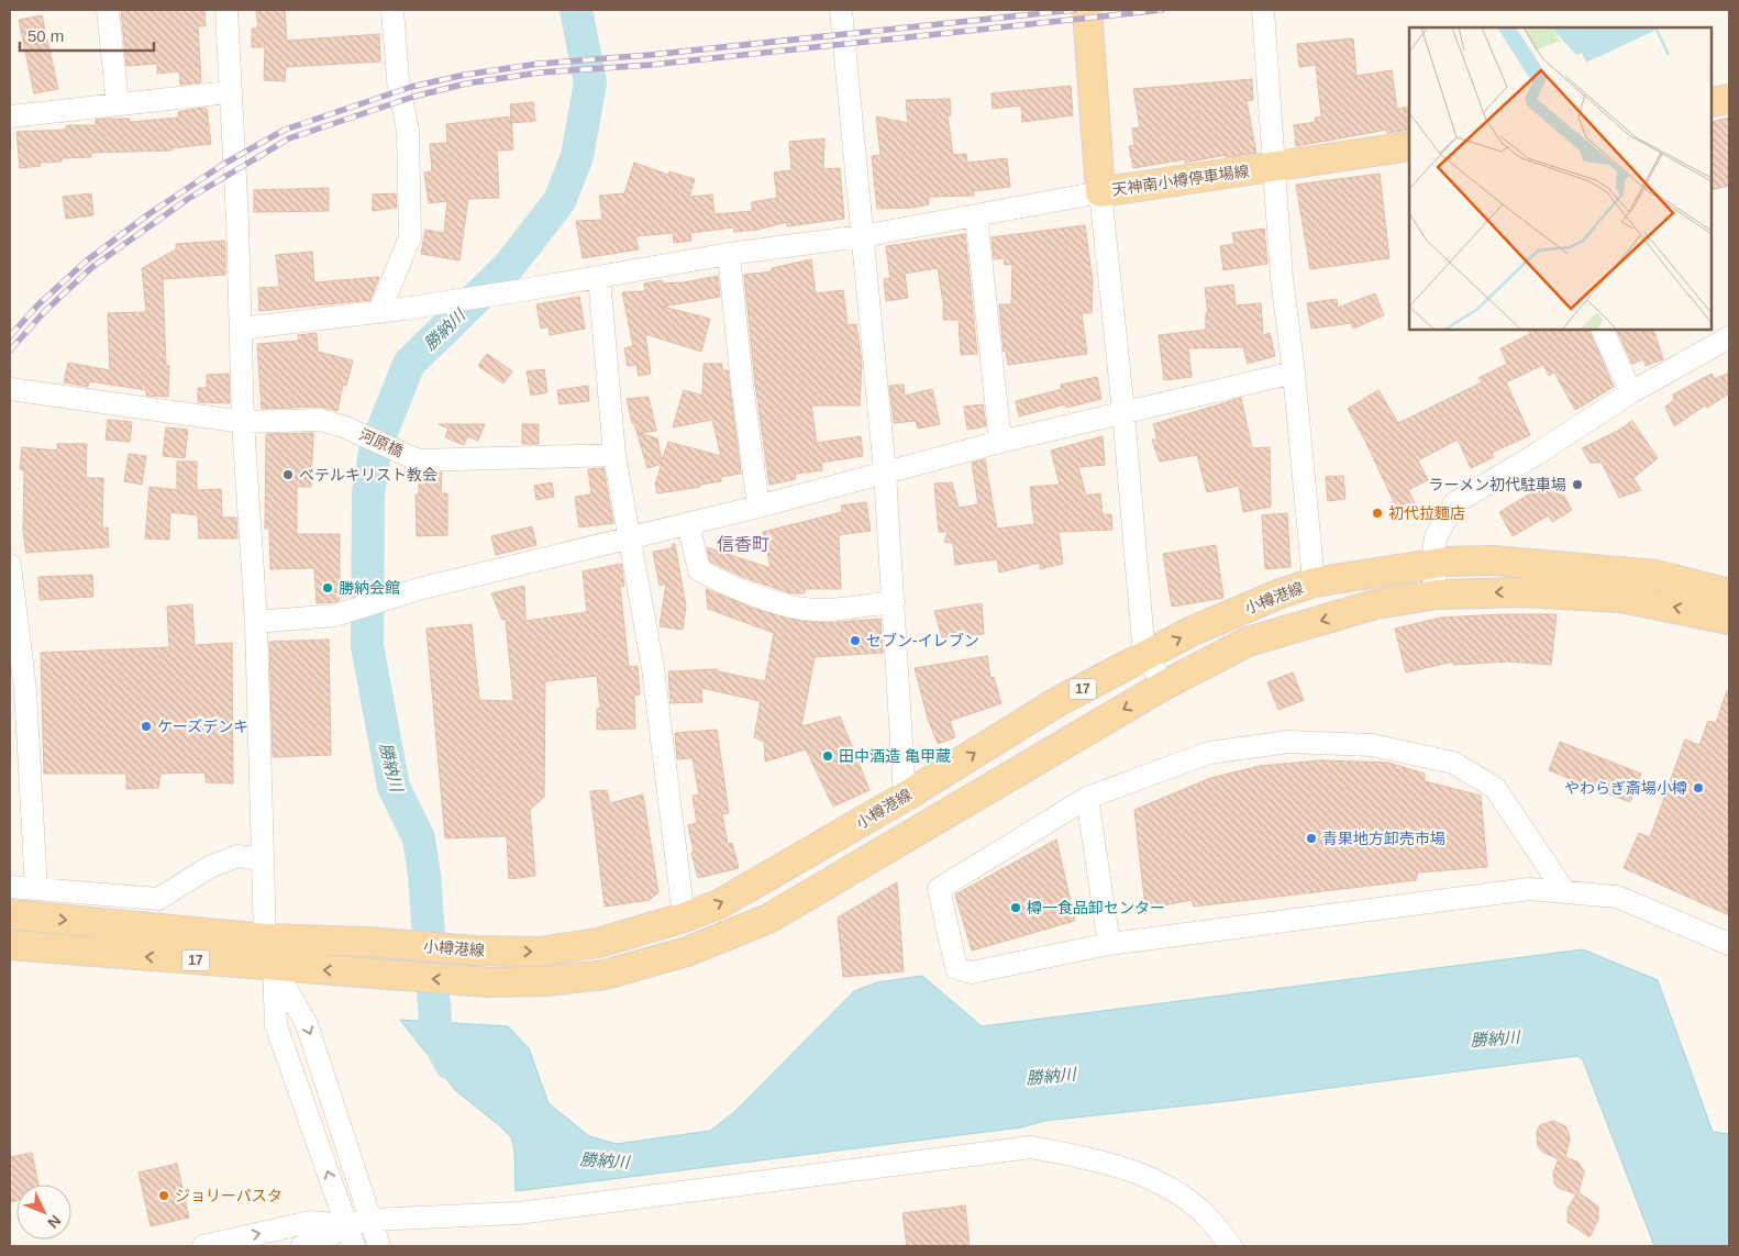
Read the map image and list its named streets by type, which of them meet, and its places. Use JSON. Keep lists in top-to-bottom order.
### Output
{
  "streets": {
    "main road": ["天神南小樽停車場線", "小樽港線", "17"],
    "street": ["河原橋"]
  },
  "districts": ["信香町"],
  "water": ["勝納川"],
  "places": [
    "べテルキリスト教会",
    "ラーメン初代駐車場",
    "初代拉麵店",
    "勝納会館",
    "セブン-イレブン",
    "ケーズデンキ",
    "田中酒造 亀甲蔵",
    "やわらぎ斎場小樽",
    "青果地方卸売市場",
    "樽一食品卸センター",
    "ジョリーパスタ"
  ],
  "scale_bar": "50 m",
  "north": "bottom right"
}
